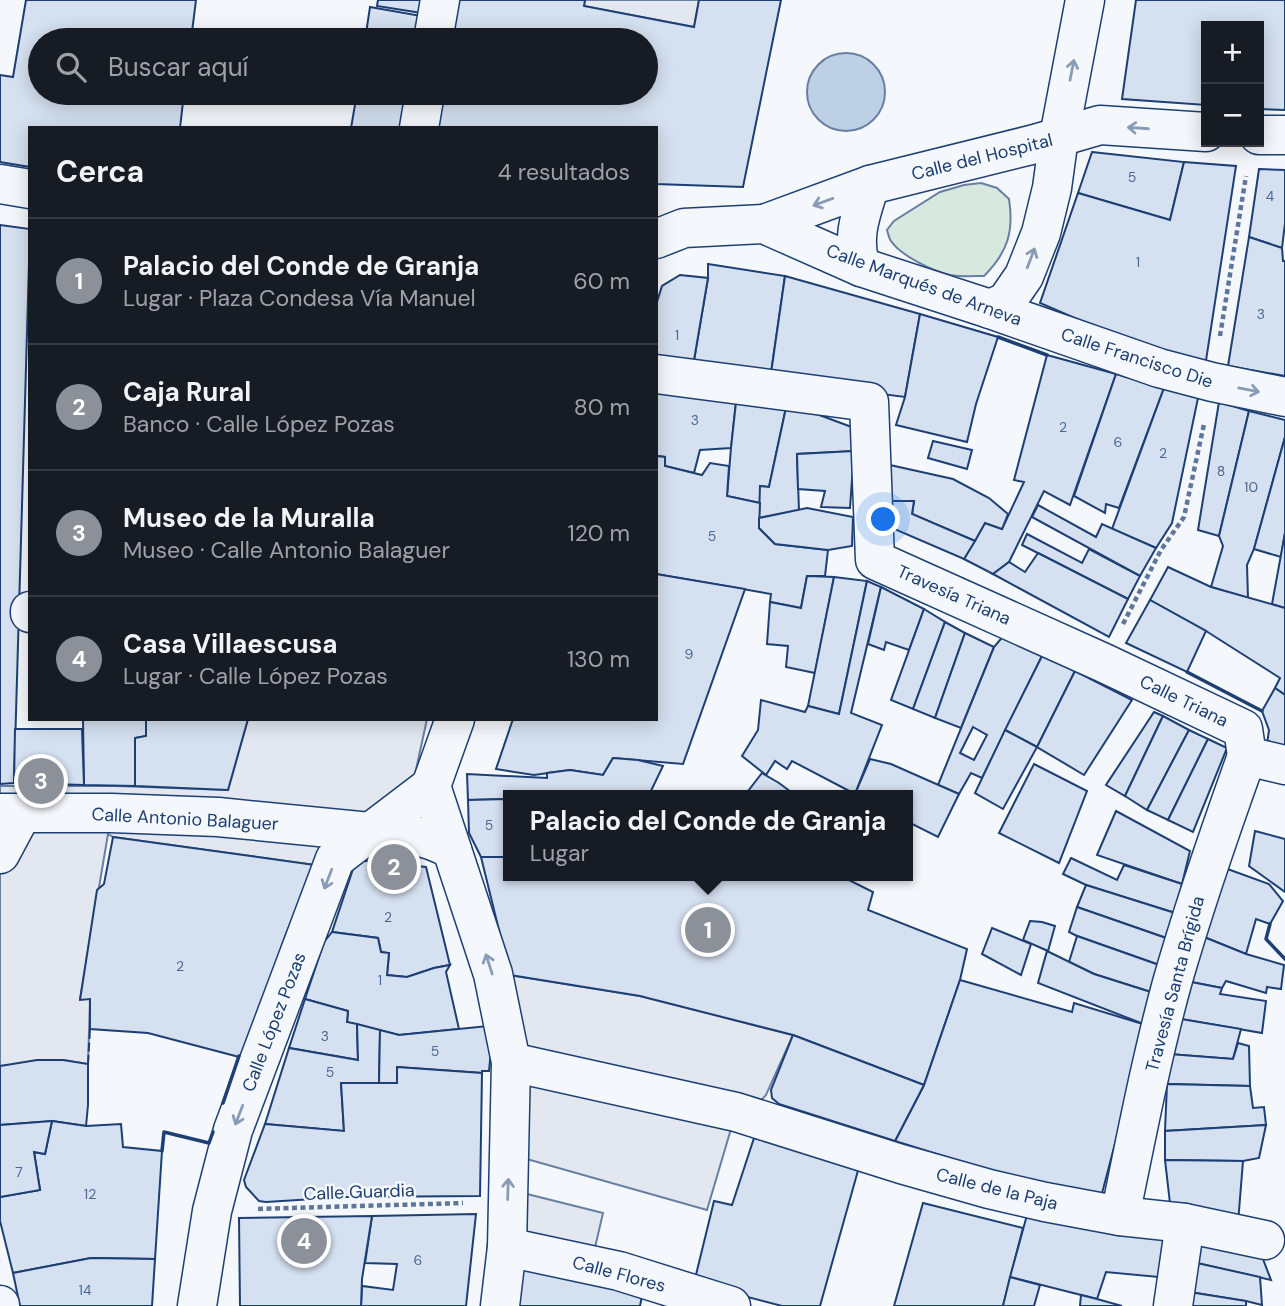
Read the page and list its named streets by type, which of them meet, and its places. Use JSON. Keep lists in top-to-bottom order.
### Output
{
  "streets": {
    "street": [
      "Calle del Hospital",
      "Calle Marqués de Arneva",
      "Calle Francisco Die",
      "Travesía Triana",
      "Calle Triana",
      "Calle Antonio Balaguer",
      "Travesía Santa Brígida",
      "Calle López Pozas",
      "Calle de la Paja",
      "Calle Flores"
    ],
    "path": ["Calle Guardia"]
  },
  "crossings": [
    ["Calle del Hospital", "Calle Marqués de Arneva"],
    ["Calle Marqués de Arneva", "Calle Francisco Die"],
    ["Travesía Triana", "Calle Triana"],
    ["Calle Triana", "Travesía Santa Brígida"],
    ["Calle Antonio Balaguer", "Calle López Pozas"],
    ["Travesía Santa Brígida", "Calle de la Paja"],
    ["Calle López Pozas", "Calle Guardia"]
  ],
  "one_way": ["Calle del Hospital"],
  "house_numbers": [
    "5",
    "4",
    "1",
    "3",
    "1",
    "3",
    "2",
    "6",
    "2",
    "8",
    "10",
    "5",
    "9",
    "5",
    "2",
    "2",
    "1",
    "3",
    "5",
    "5",
    "7",
    "12",
    "6",
    "14"
  ],
  "page": {
    "map_buttons": ["+", "−"],
    "search": "Buscar aquí",
    "heading": ["Cerca", "4 resultados"],
    "list": [
      {
        "mark": "1",
        "name": "Palacio del Conde de Granja",
        "note": "Lugar · Plaza Condesa Vía Manuel",
        "value": "60 m"
      },
      {
        "mark": "2",
        "name": "Caja Rural",
        "note": "Banco · Calle López Pozas",
        "value": "80 m"
      },
      {
        "mark": "3",
        "name": "Museo de la Muralla",
        "note": "Museo · Calle Antonio Balaguer",
        "value": "120 m"
      },
      {
        "mark": "4",
        "name": "Casa Villaescusa",
        "note": "Lugar · Calle López Pozas",
        "value": "130 m"
      }
    ],
    "pins": [
      "3",
      "2",
      "1",
      "4"
    ],
    "popup": ["Palacio del Conde de Granja", "Lugar"]
  }
}
